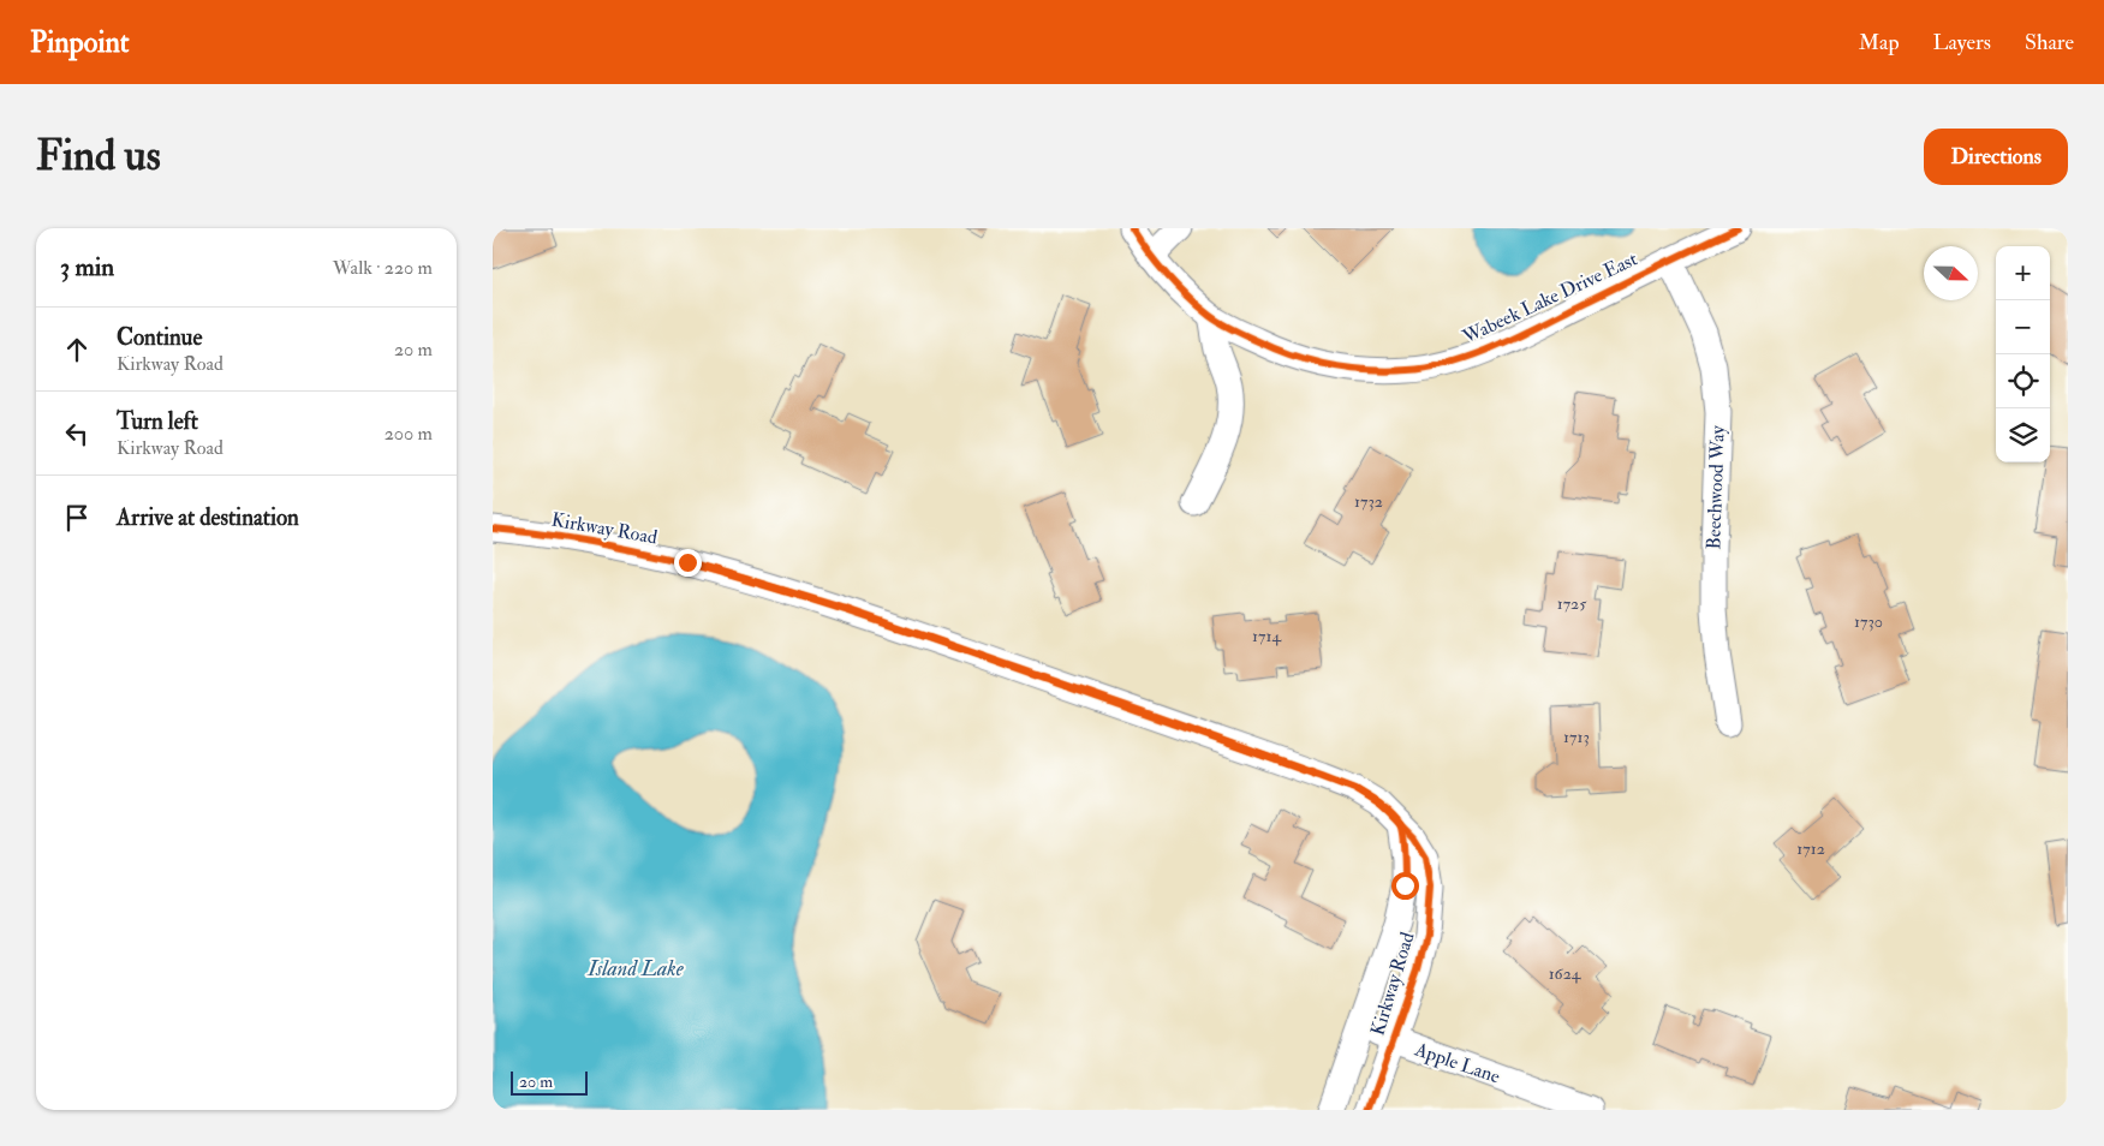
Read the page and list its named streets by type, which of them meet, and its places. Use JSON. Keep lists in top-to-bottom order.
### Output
{
  "streets": {
    "street": [
      "Wabeek Lake Drive East",
      "Beechwood Way",
      "Kirkway Road",
      "Apple Lane"
    ]
  },
  "crossings": [
    ["Wabeek Lake Drive East", "Beechwood Way"],
    ["Kirkway Road", "Apple Lane"]
  ],
  "water": ["Island Lake"],
  "house_numbers": [
    "1732",
    "1725",
    "1730",
    "1714",
    "1713",
    "1712",
    "1624"
  ],
  "scale_bar": "20 m",
  "north": "right",
  "page": {
    "header": "Pinpoint",
    "nav": ["Map", "Layers", "Share"],
    "buttons": "Directions",
    "title": "Find us",
    "heading": ["3 min", "Walk · 220 m"],
    "map_buttons": ["+", "−"],
    "list": [
      ["Continue", "Kirkway Road", "20 m"],
      ["Turn left", "Kirkway Road", "200 m"],
      "Arrive at destination"
    ],
    "scale": "20 m"
  }
}
